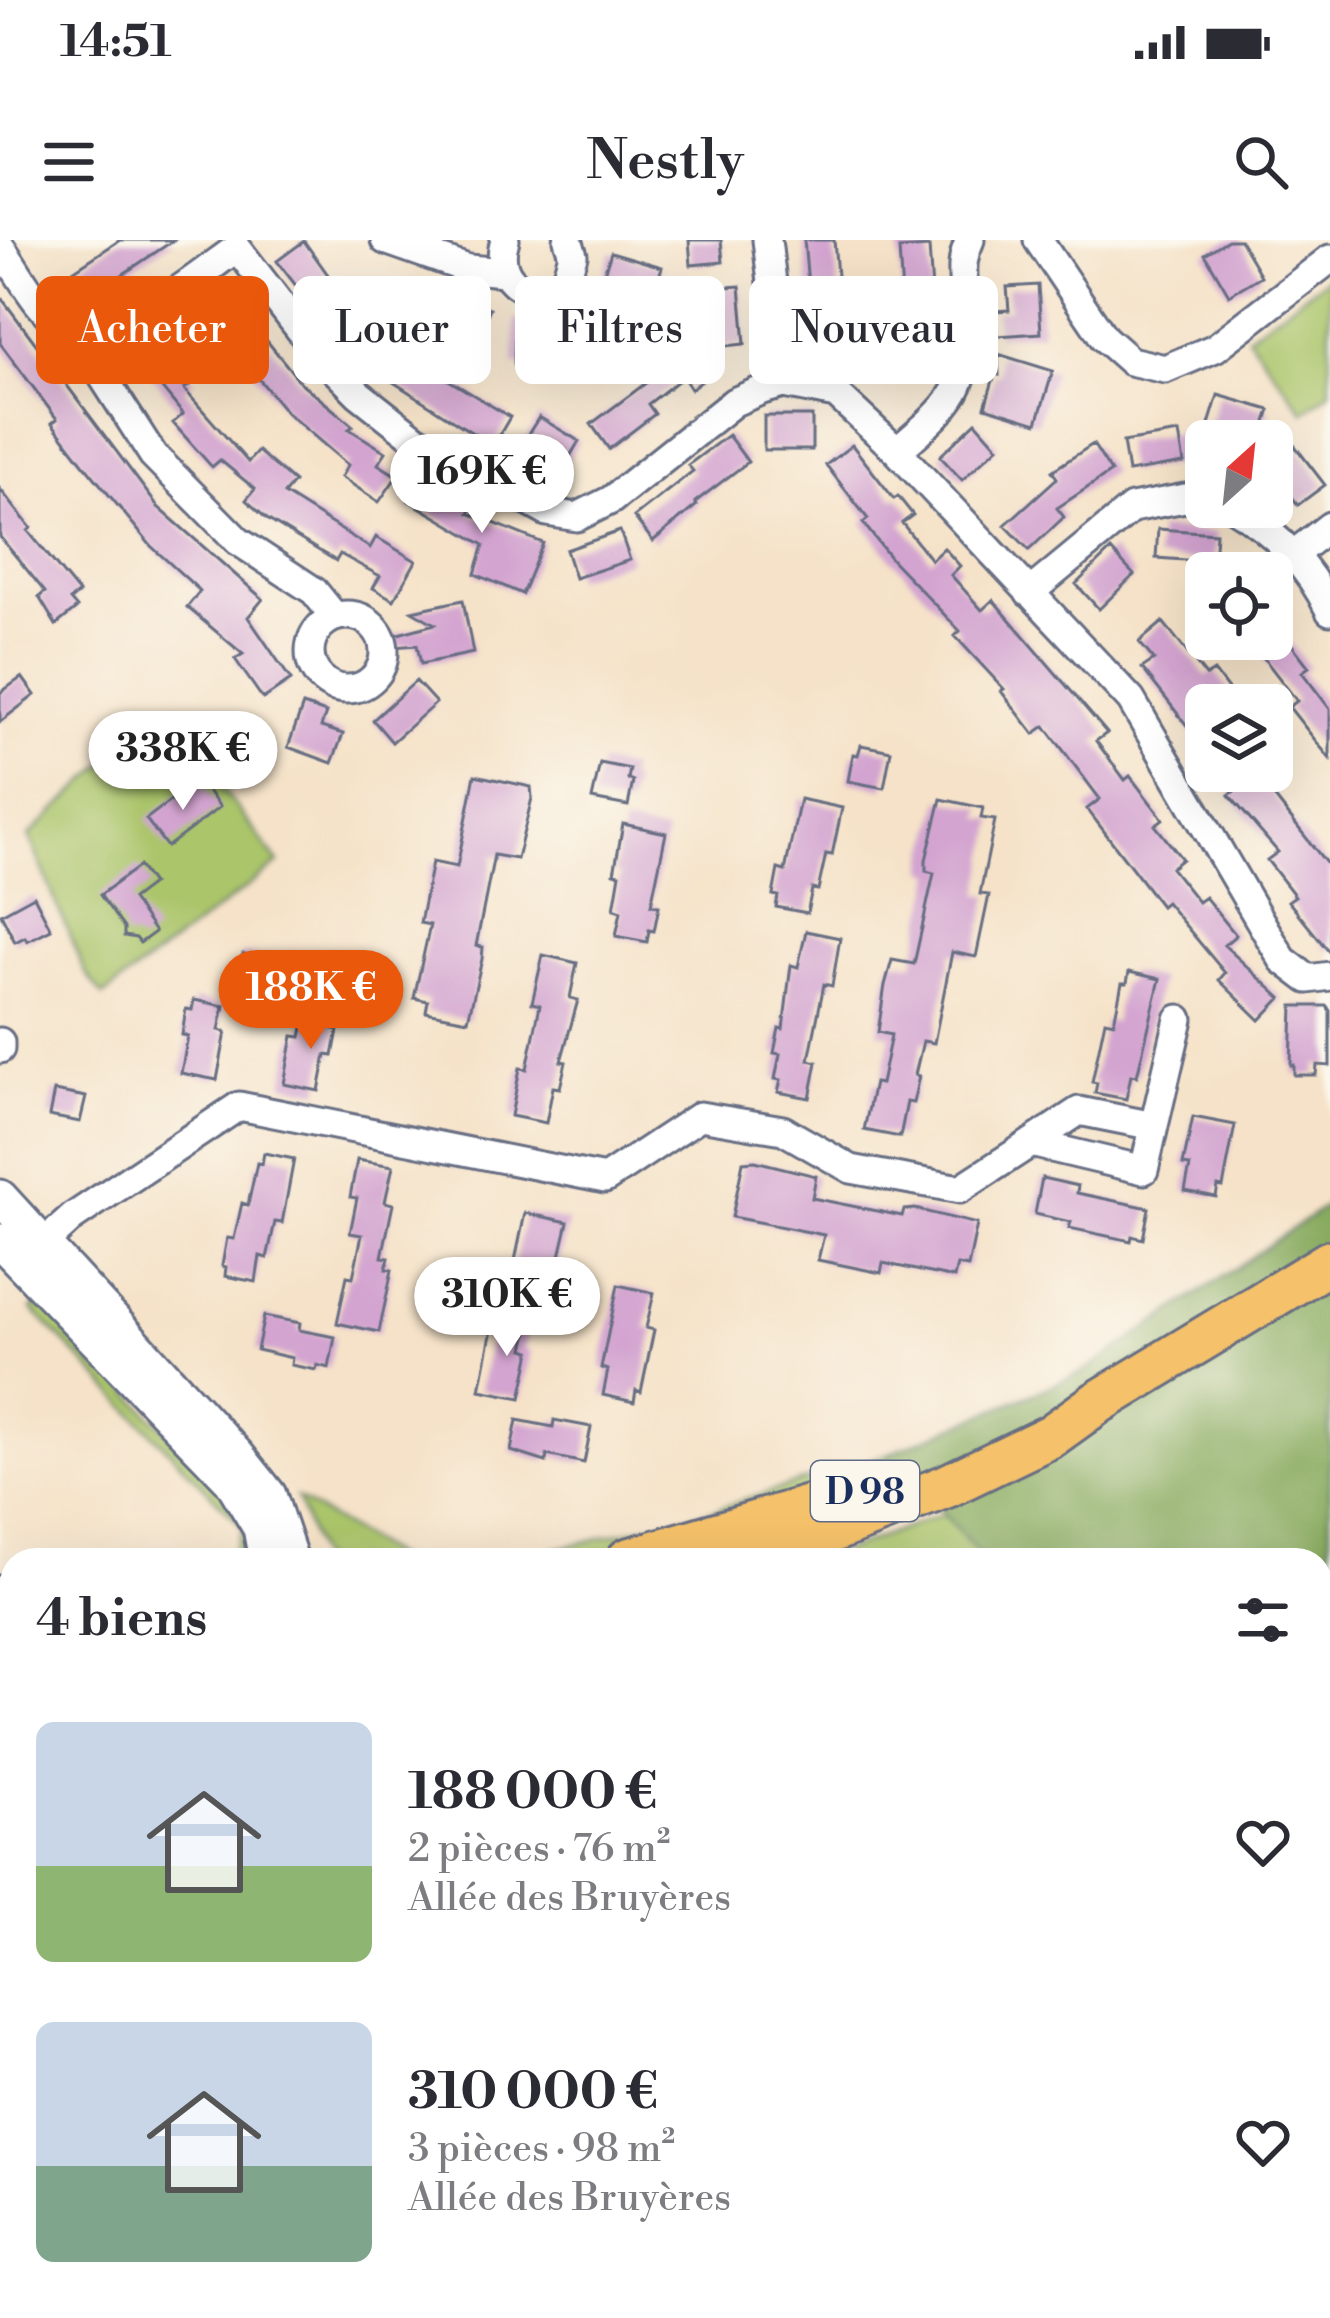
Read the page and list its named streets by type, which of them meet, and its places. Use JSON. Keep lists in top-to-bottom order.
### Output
{
  "streets": {
    "main road": ["D 98"]
  },
  "north": "top right",
  "page": {
    "status": "14:51",
    "header": "Nestly",
    "chip": [
      "Acheter",
      "Louer",
      "Filtres",
      "Nouveau"
    ],
    "price": [
      "169K €",
      "338K €",
      "188K €",
      "310K €"
    ],
    "heading": "4 biens",
    "list": [
      {
        "name": "188 000 €",
        "note": "2 pièces · 76 m² · Allée des Bruyères"
      },
      {
        "name": "310 000 €",
        "note": "3 pièces · 98 m² · Allée des Bruyères"
      }
    ]
  }
}
